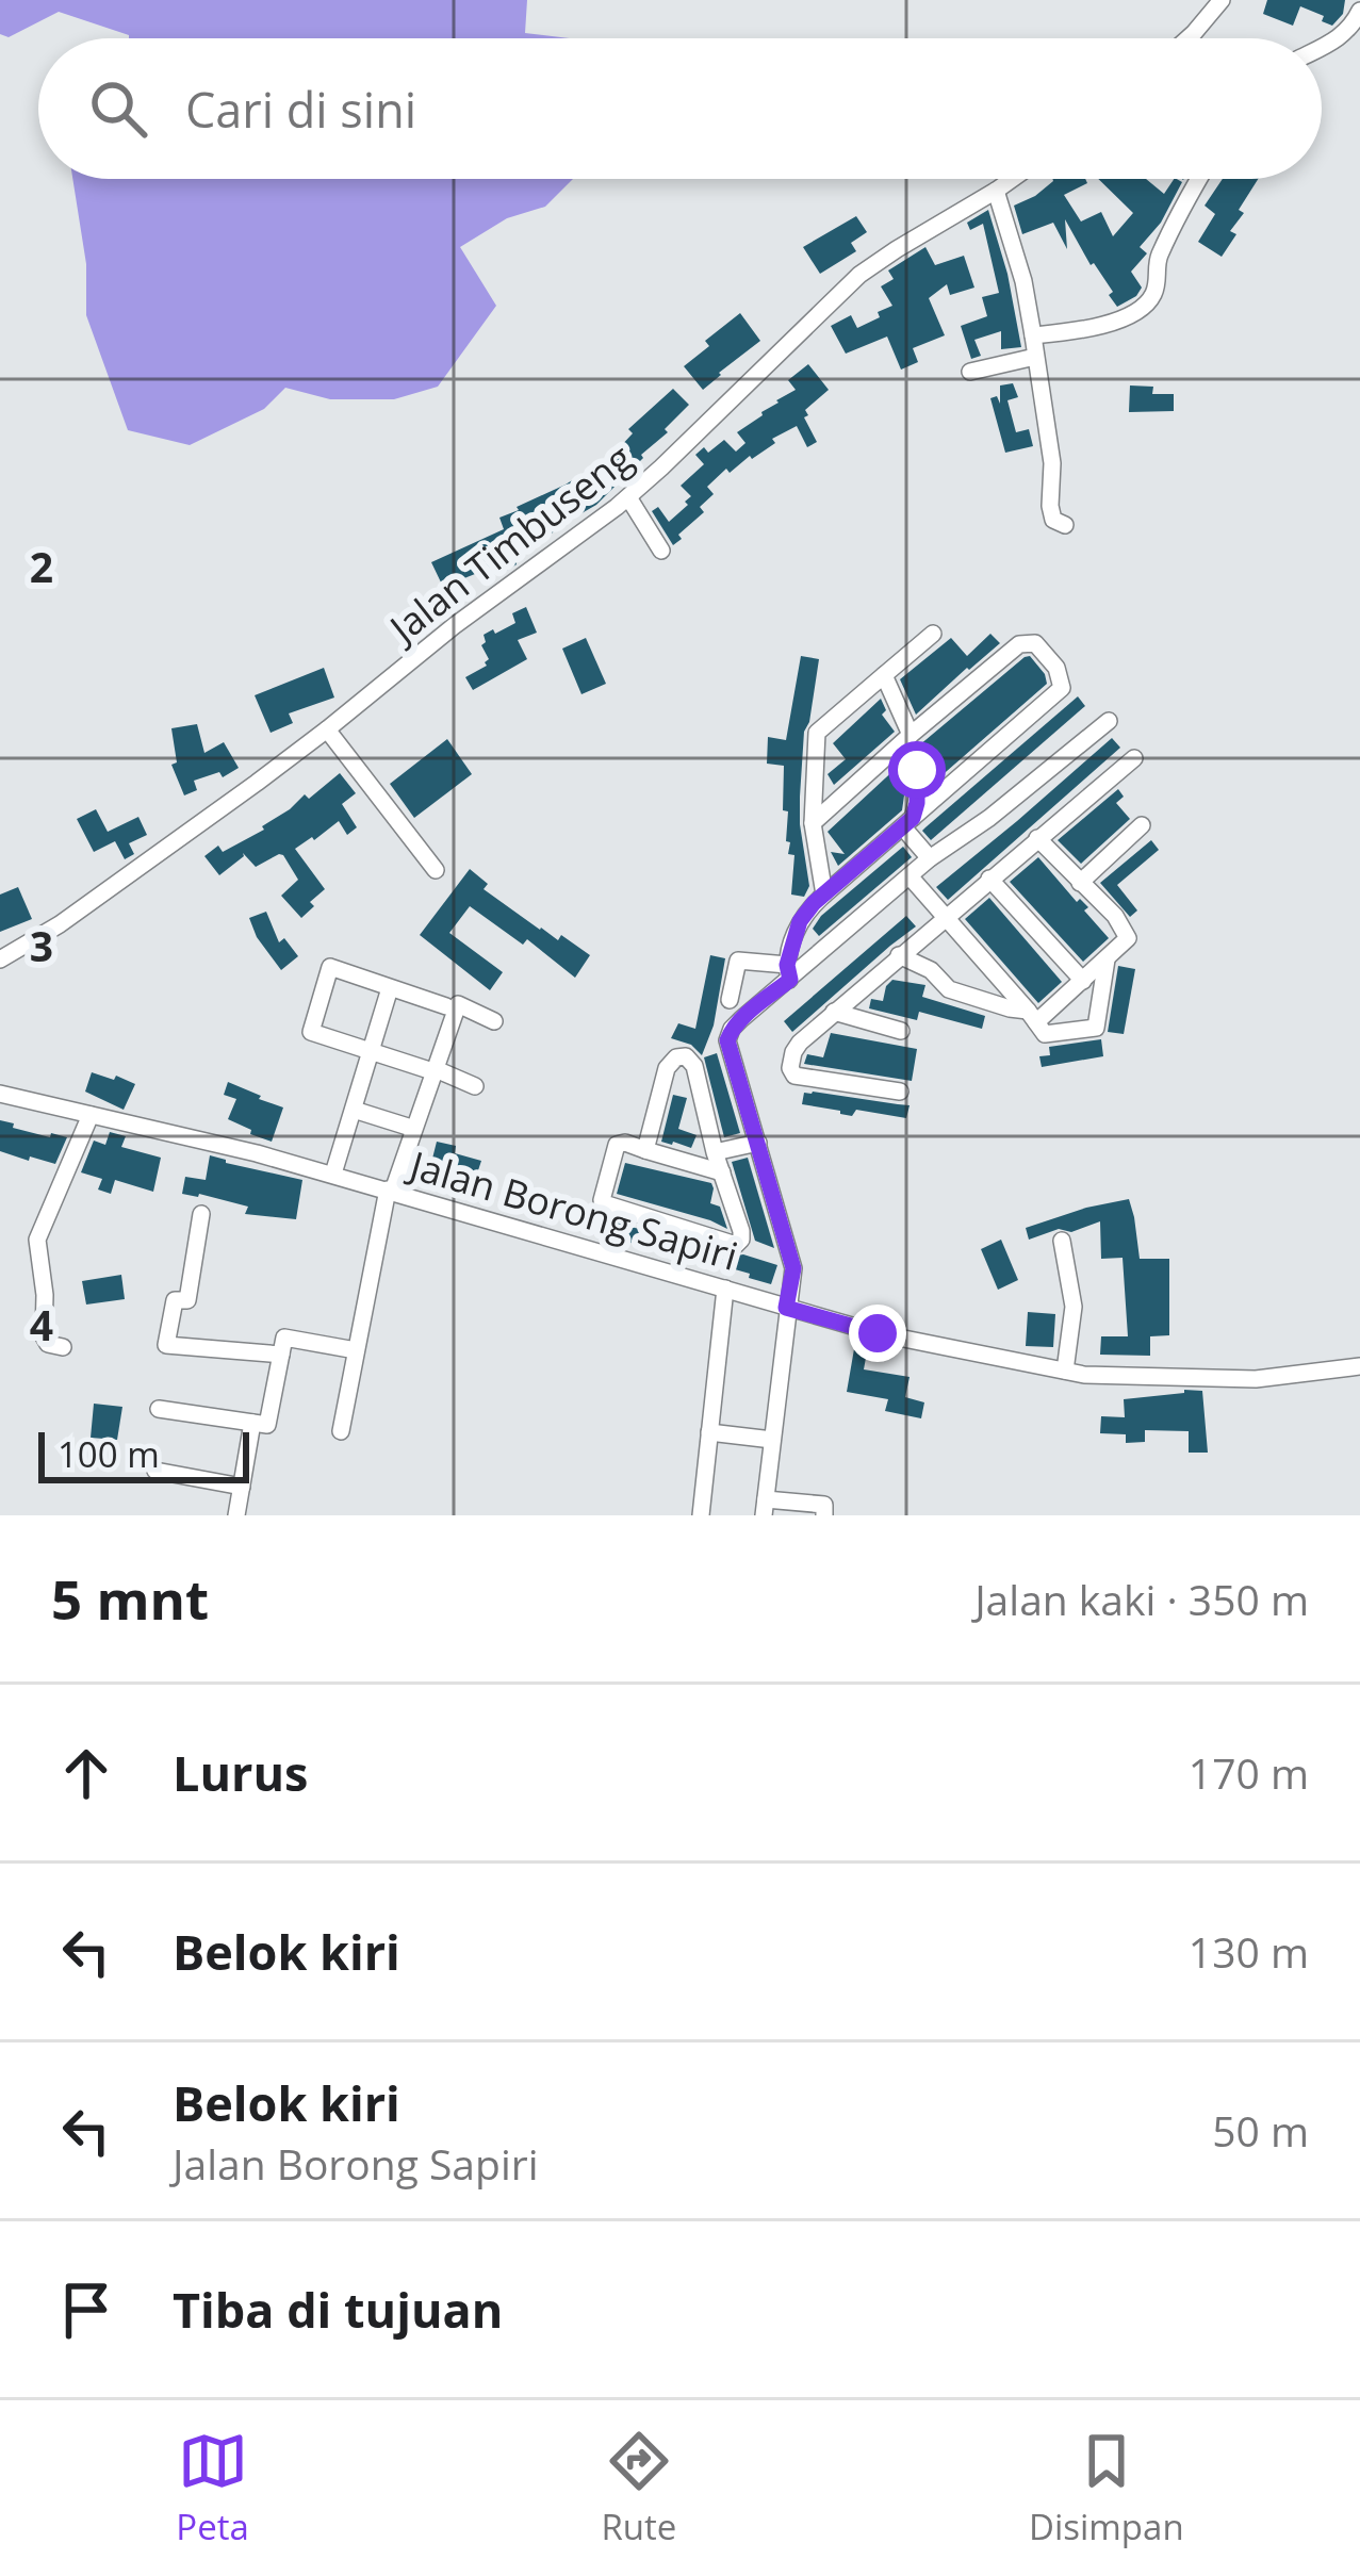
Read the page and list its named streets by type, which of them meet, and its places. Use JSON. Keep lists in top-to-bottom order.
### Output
{
  "streets": {
    "street": ["Jalan Timbuseng", "Jalan Borong Sapiri"]
  },
  "scale_bar": "100 m",
  "page": {
    "search": "Cari di sini",
    "scale": "100 m",
    "heading": ["5 mnt", "Jalan kaki · 350 m"],
    "list": [
      ["Lurus", "170 m"],
      ["Belok kiri", "130 m"],
      ["Belok kiri", "Jalan Borong Sapiri", "50 m"],
      "Tiba di tujuan"
    ],
    "nav": ["Peta", "Rute", "Disimpan"]
  },
  "grid": {
    "rows": ["2", "3", "4"]
  }
}
